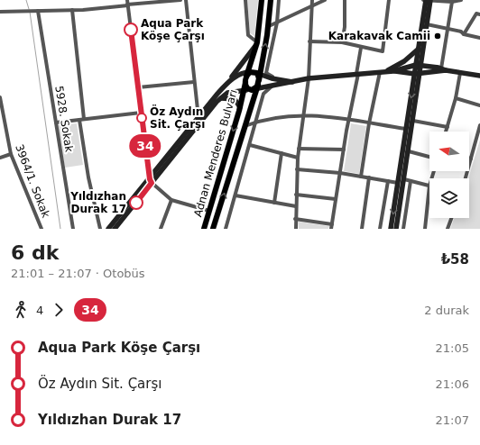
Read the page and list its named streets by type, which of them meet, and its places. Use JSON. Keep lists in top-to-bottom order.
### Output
{
  "streets": {
    "main road": ["Adnan Menderes Bulvarı"],
    "street": ["5928. Sokak", "3964/1. Sokak"]
  },
  "places": [
    "Aqua Park Köşe Çarşı",
    "Karakavak Camii",
    "Öz Aydın Sit. Çarşı",
    "Yıldızhan Durak 17"
  ],
  "lines": ["bus line 34"],
  "north": "left",
  "page": {
    "on_map": "34",
    "heading": ["6 dk", "21:01 – 21:07 · Otobüs", "₺58"],
    "legs": ["4", "34", "2 durak"],
    "list": [
      {
        "name": "Aqua Park Köşe Çarşı",
        "value": "21:05"
      },
      {
        "name": "Öz Aydın Sit. Çarşı",
        "value": "21:06"
      },
      {
        "name": "Yıldızhan Durak 17",
        "value": "21:07"
      }
    ]
  }
}
